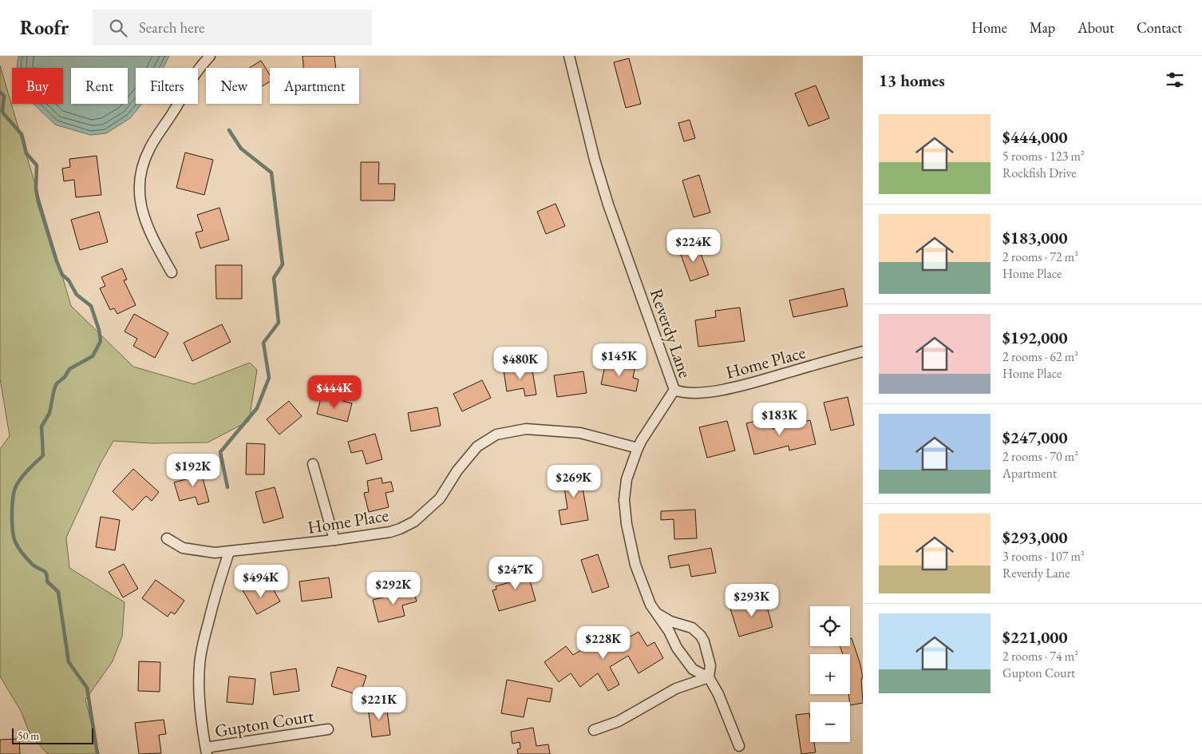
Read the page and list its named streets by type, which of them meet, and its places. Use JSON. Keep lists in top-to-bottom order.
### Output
{
  "streets": {
    "street": ["Reverdy Lane", "Home Place", "Gupton Court"]
  },
  "crossings": [
    ["Reverdy Lane", "Home Place"]
  ],
  "scale_bar": "50 m",
  "page": {
    "header": "Roofr",
    "search": "Search here",
    "nav": [
      "Home",
      "Map",
      "About",
      "Contact"
    ],
    "heading": "13 homes",
    "chip": [
      "Buy",
      "Rent",
      "Filters",
      "New",
      "Apartment"
    ],
    "list": [
      {
        "name": "$444,000",
        "note": "5 rooms · 123 m² · Rockfish Drive"
      },
      {
        "name": "$183,000",
        "note": "2 rooms · 72 m² · Home Place"
      },
      {
        "name": "$192,000",
        "note": "2 rooms · 62 m² · Home Place"
      },
      {
        "name": "$247,000",
        "note": "2 rooms · 70 m² · Apartment"
      },
      {
        "name": "$293,000",
        "note": "3 rooms · 107 m² · Reverdy Lane"
      },
      {
        "name": "$221,000",
        "note": "2 rooms · 74 m² · Gupton Court"
      }
    ],
    "price": [
      "$224K",
      "$145K",
      "$480K",
      "$444K",
      "$183K",
      "$192K",
      "$269K",
      "$247K",
      "$494K",
      "$292K",
      "$293K",
      "$228K",
      "$221K"
    ],
    "map_buttons": ["+", "−"],
    "scale": "50 m"
  }
}
